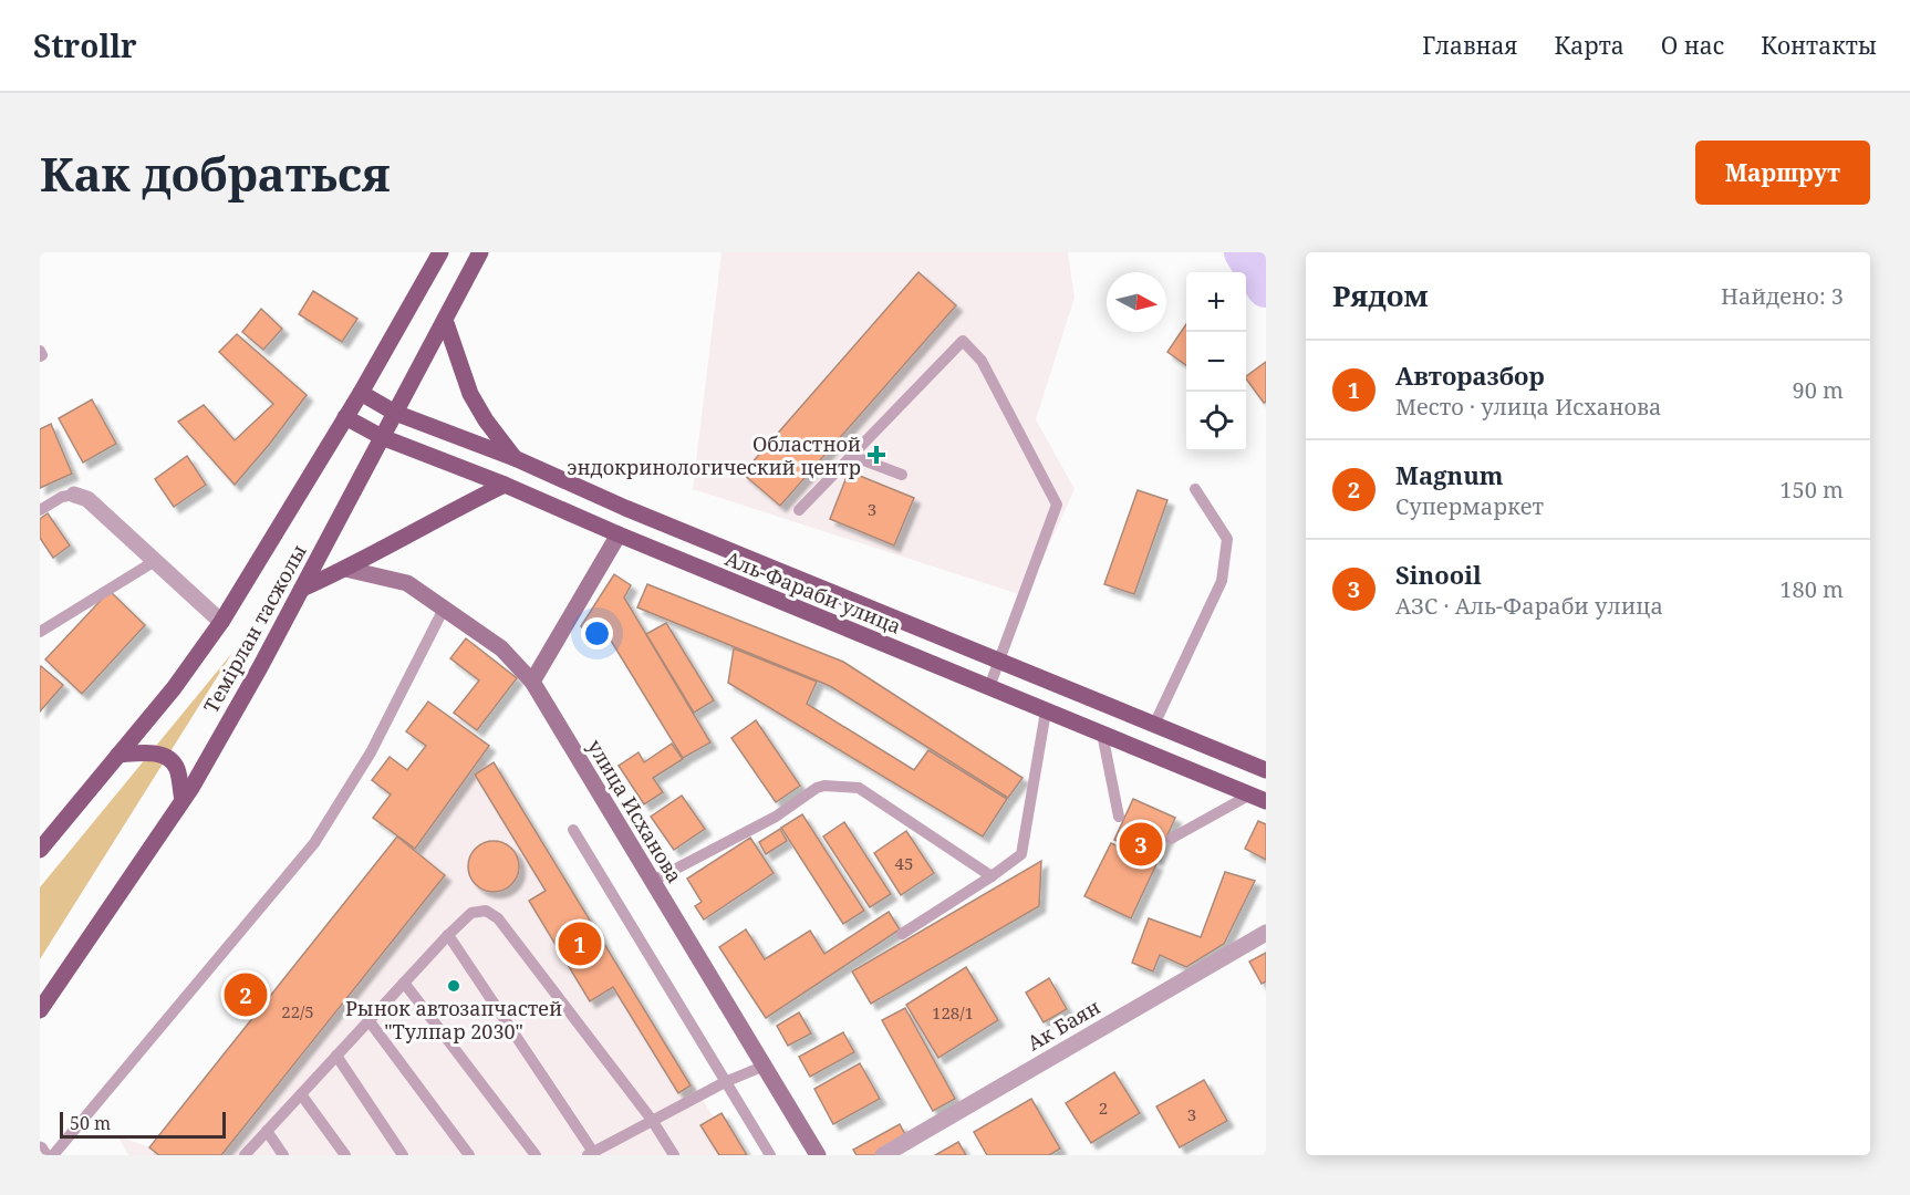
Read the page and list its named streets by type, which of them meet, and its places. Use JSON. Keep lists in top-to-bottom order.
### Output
{
  "streets": {
    "main road": ["Аль-Фараби улица", "Темірлан тасжолы", "улица Исханова"],
    "street": ["Ак Баян"]
  },
  "crossings": [
    ["Аль-Фараби улица", "Темірлан тасжолы"]
  ],
  "places": {
    "health": ["Областной эндокринологический центр"],
    "other": ["Рынок автозапчастей \"Тулпар 2030\""]
  },
  "house_numbers": [
    "3",
    "45",
    "22/5",
    "128/1",
    "2",
    "3"
  ],
  "scale_bar": "50 m",
  "north": "right",
  "page": {
    "header": "Strollr",
    "nav": [
      "Главная",
      "Карта",
      "О нас",
      "Контакты"
    ],
    "buttons": "Маршрут",
    "title": "Как добраться",
    "heading": ["Рядом", "Найдено: 3"],
    "map_buttons": ["+", "−"],
    "list": [
      {
        "mark": "1",
        "name": "Авторазбор",
        "note": "Место · улица Исханова",
        "value": "90 m"
      },
      {
        "mark": "2",
        "name": "Magnum",
        "note": "Супермаркет",
        "value": "150 m"
      },
      {
        "mark": "3",
        "name": "Sinooil",
        "note": "АЗС · Аль-Фараби улица",
        "value": "180 m"
      }
    ],
    "pins": ["3", "1", "2"],
    "scale": "50 m"
  }
}
